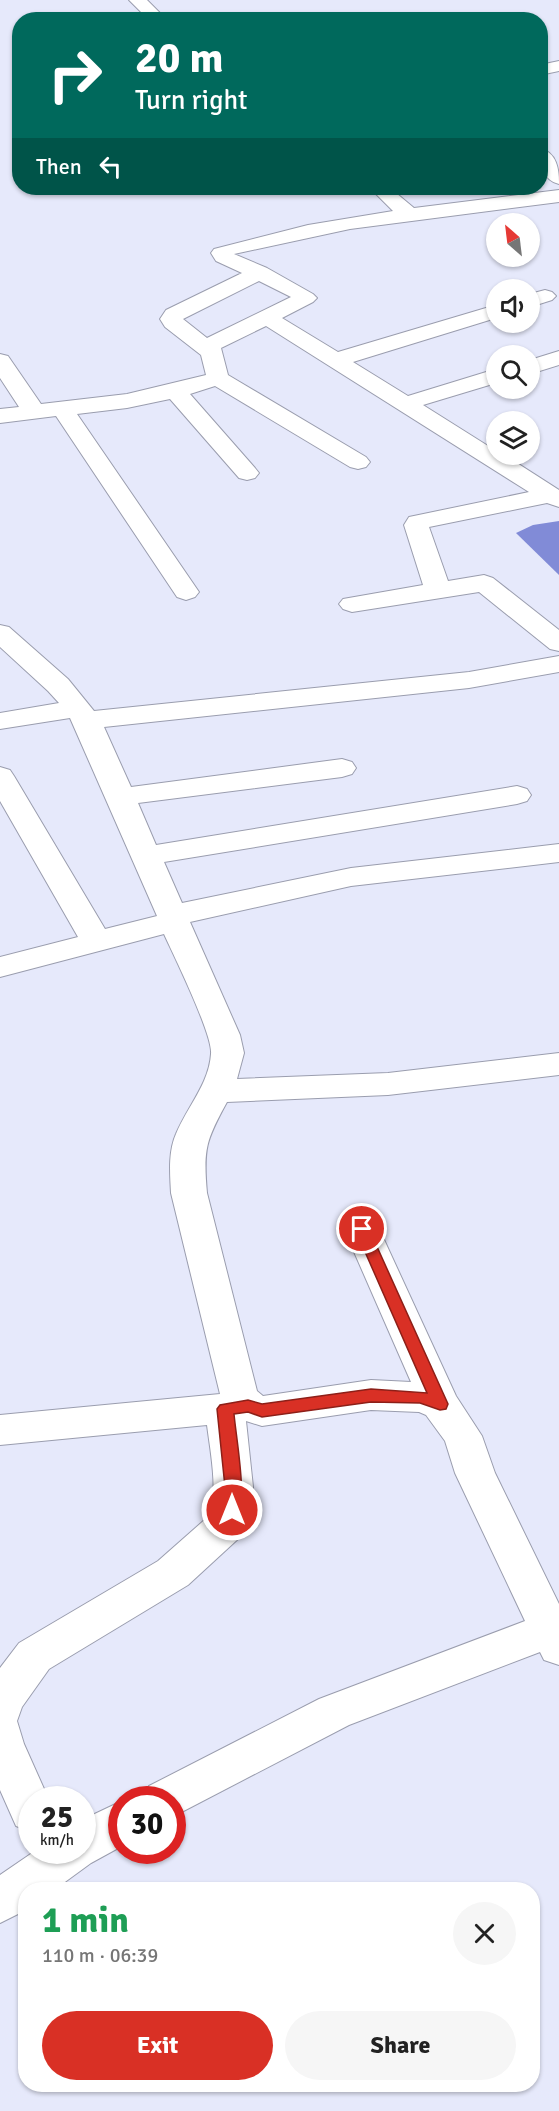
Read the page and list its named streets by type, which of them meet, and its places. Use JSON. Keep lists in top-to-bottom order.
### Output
{
  "north": "top left",
  "page": {
    "turn": ["20 m", "Turn right"],
    "then": "Then",
    "speed": "25 km/h",
    "limit": "30",
    "heading": ["1 min", "110 m · 06:39"],
    "buttons": ["Exit", "Share"]
  }
}
